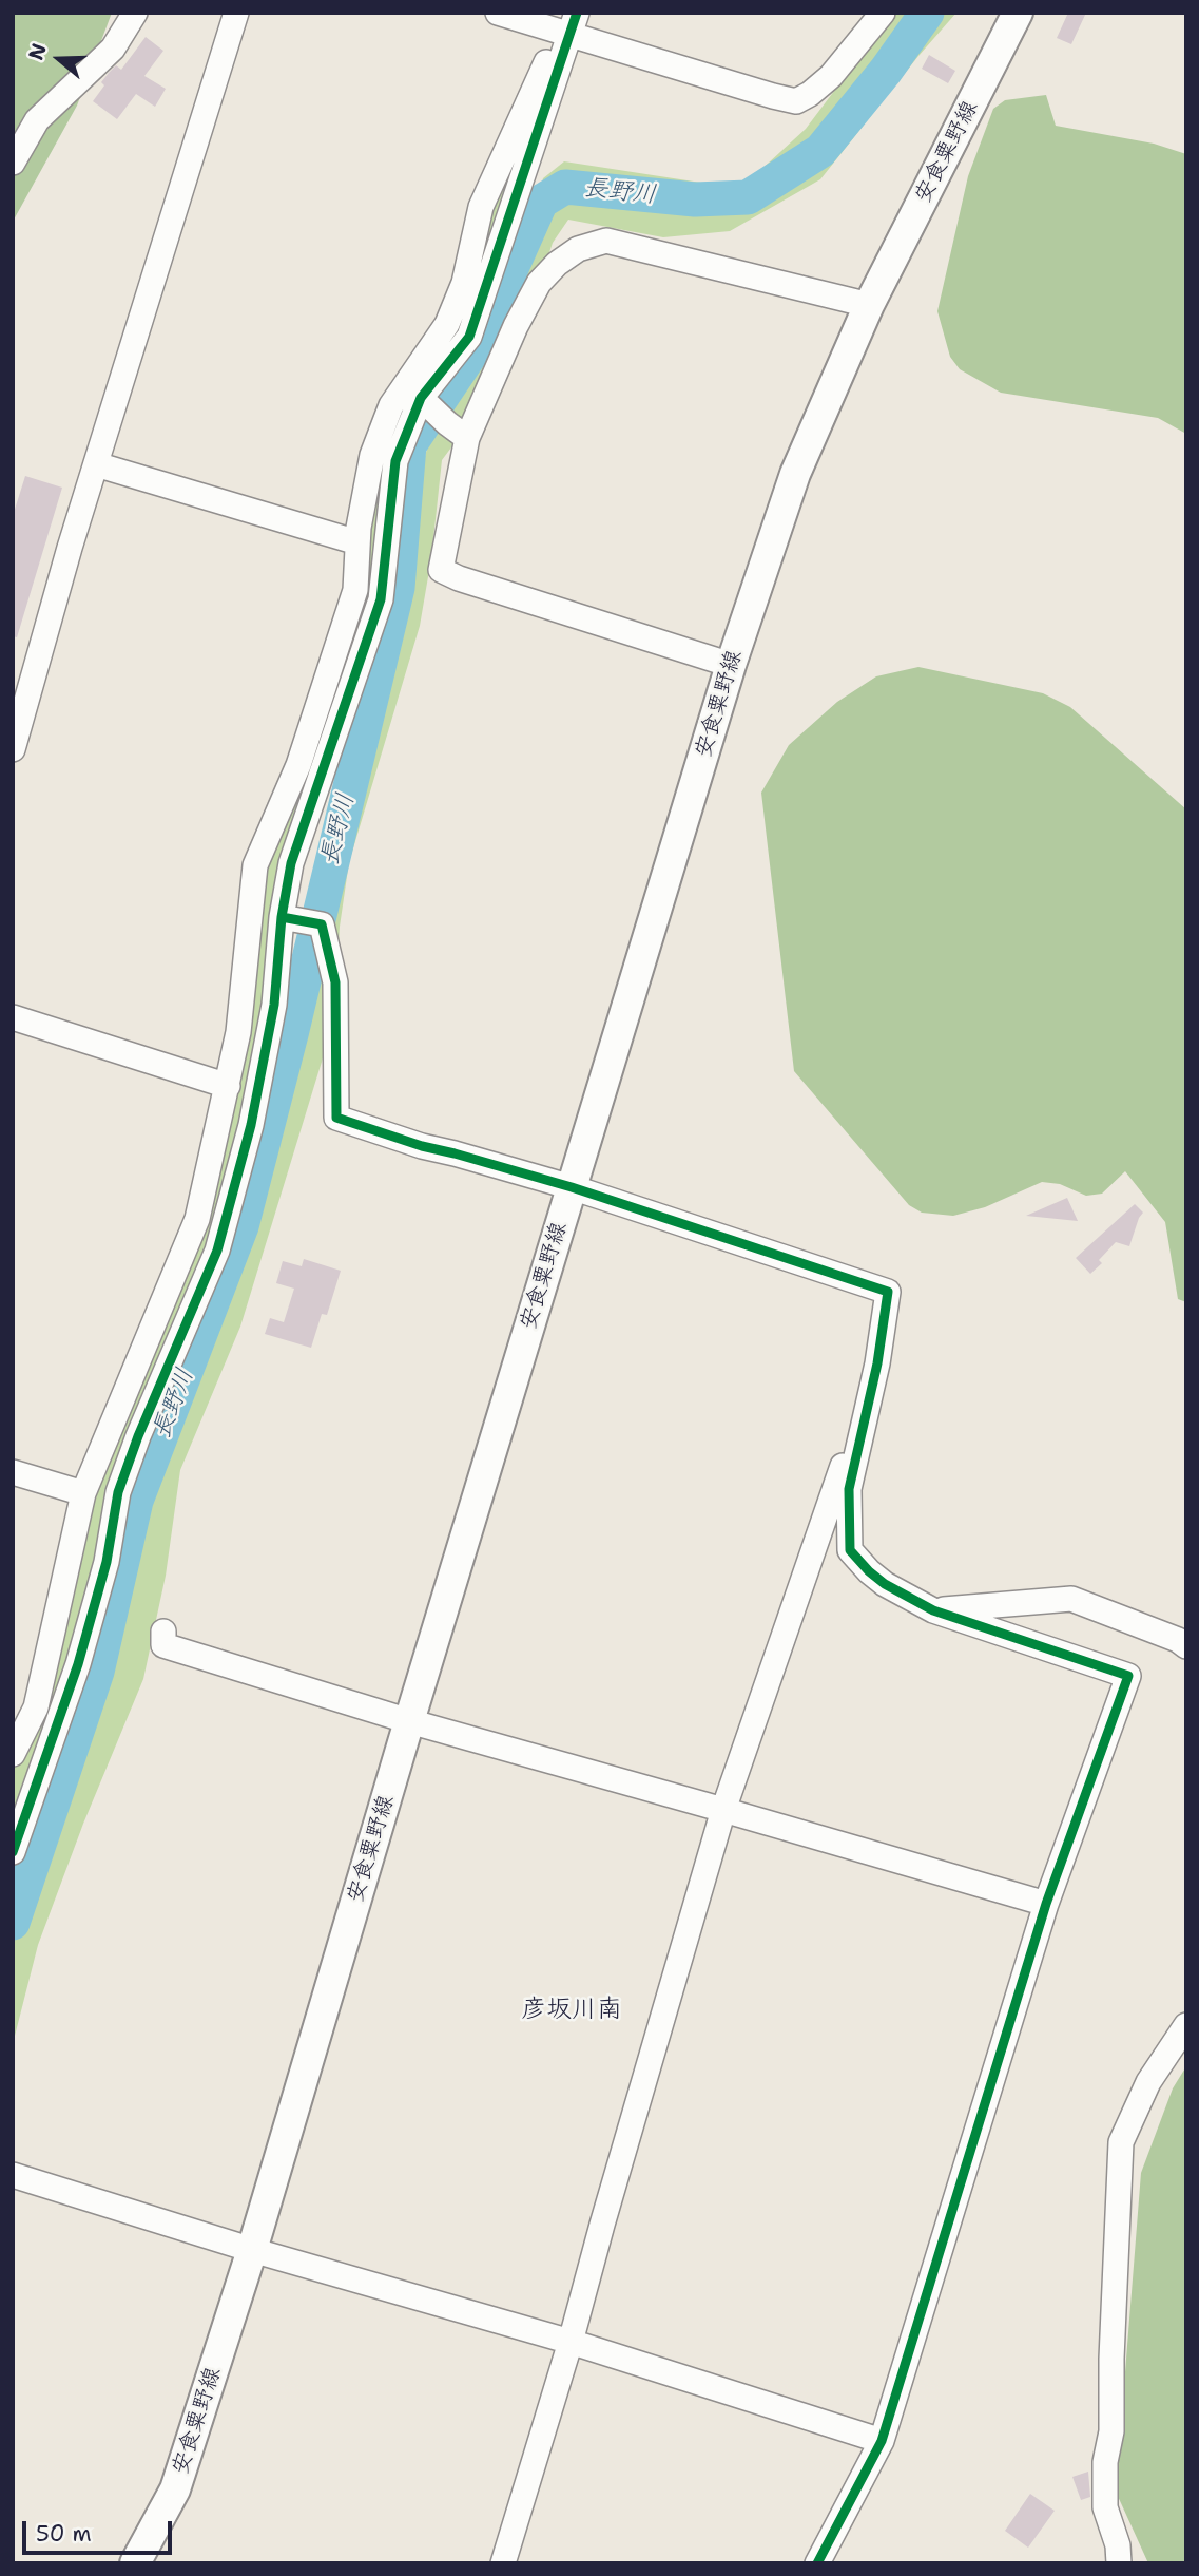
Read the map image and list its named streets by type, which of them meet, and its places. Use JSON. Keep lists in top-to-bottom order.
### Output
{
  "streets": {
    "main road": ["安食粟野線"]
  },
  "districts": ["彦坂川南"],
  "water": ["長野川"],
  "scale_bar": "50 m",
  "north": "left"
}
